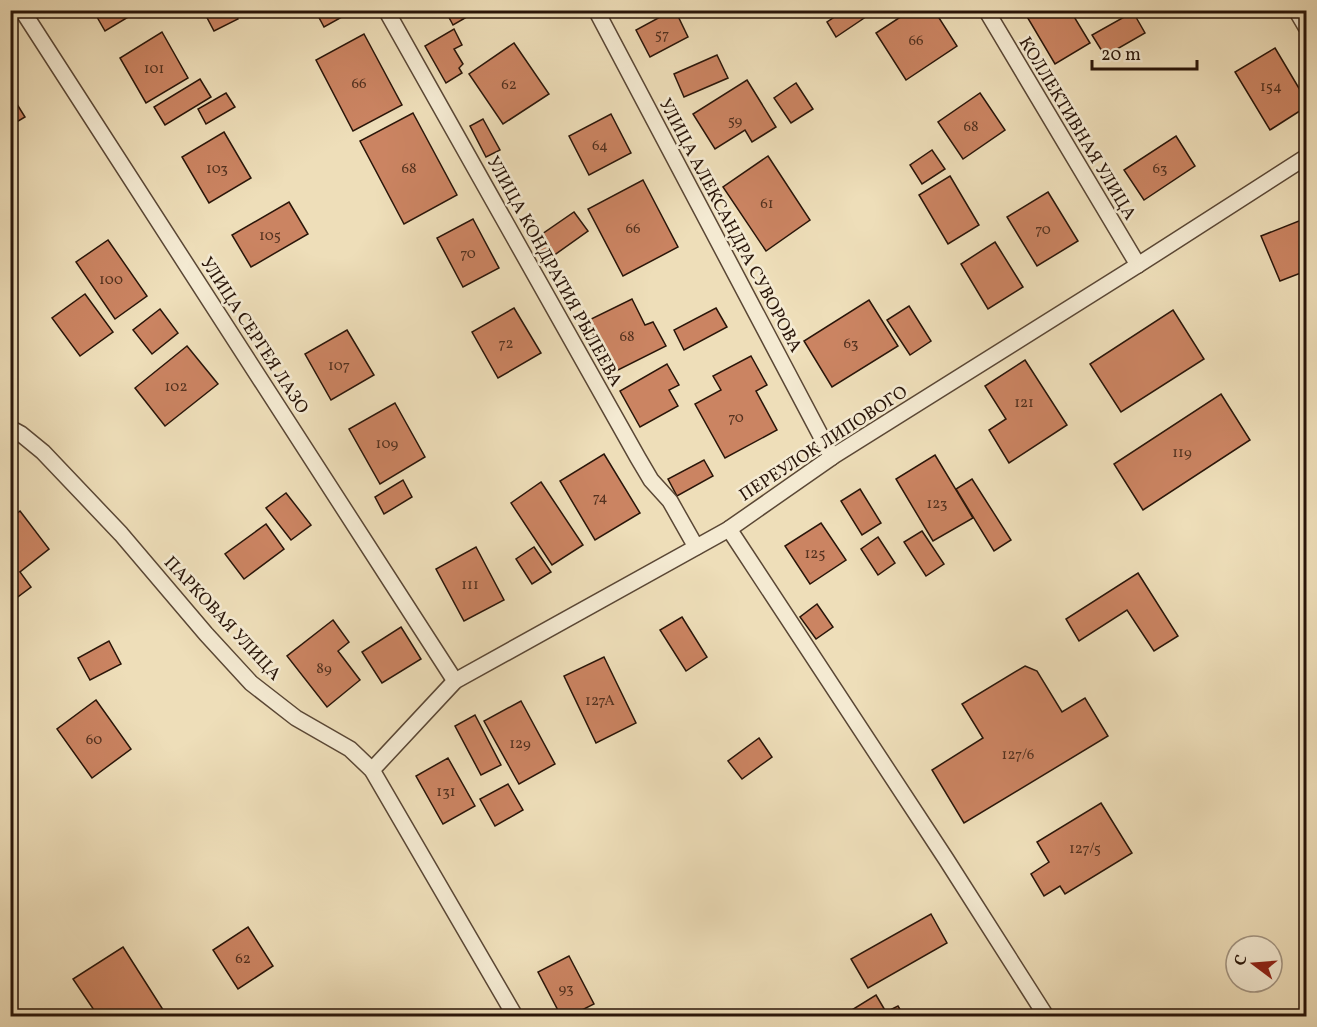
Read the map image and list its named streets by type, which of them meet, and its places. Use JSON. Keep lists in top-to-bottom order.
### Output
{
  "streets": {
    "lane": [
      "КОЛЛЕКТИВНАЯ УЛИЦА",
      "УЛИЦА АЛЕКСАНДРА СУВОРОВА",
      "УЛИЦА КОНДРАТИЯ РЫЛЕЕВА",
      "УЛИЦА СЕРГЕЯ ЛАЗО",
      "ПЕРЕУЛОК ЛИПОВОГО",
      "ПАРКОВАЯ УЛИЦА"
    ]
  },
  "crossings": [
    ["КОЛЛЕКТИВНАЯ УЛИЦА", "ПЕРЕУЛОК ЛИПОВОГО"],
    ["УЛИЦА АЛЕКСАНДРА СУВОРОВА", "ПЕРЕУЛОК ЛИПОВОГО"],
    ["УЛИЦА КОНДРАТИЯ РЫЛЕЕВА", "ПЕРЕУЛОК ЛИПОВОГО"],
    ["УЛИЦА СЕРГЕЯ ЛАЗО", "ПЕРЕУЛОК ЛИПОВОГО"],
    ["ПЕРЕУЛОК ЛИПОВОГО", "ПАРКОВАЯ УЛИЦА"]
  ],
  "house_numbers": [
    "57",
    "66",
    "101",
    "66",
    "62",
    "154",
    "59",
    "68",
    "64",
    "103",
    "68",
    "63",
    "61",
    "66",
    "70",
    "105",
    "70",
    "100",
    "68",
    "72",
    "63",
    "107",
    "102",
    "121",
    "70",
    "109",
    "119",
    "74",
    "123",
    "125",
    "111",
    "89",
    "127А",
    "60",
    "129",
    "127/6",
    "131",
    "127/5",
    "62",
    "93"
  ],
  "scale_bar": "20 m",
  "north": "left"
}
